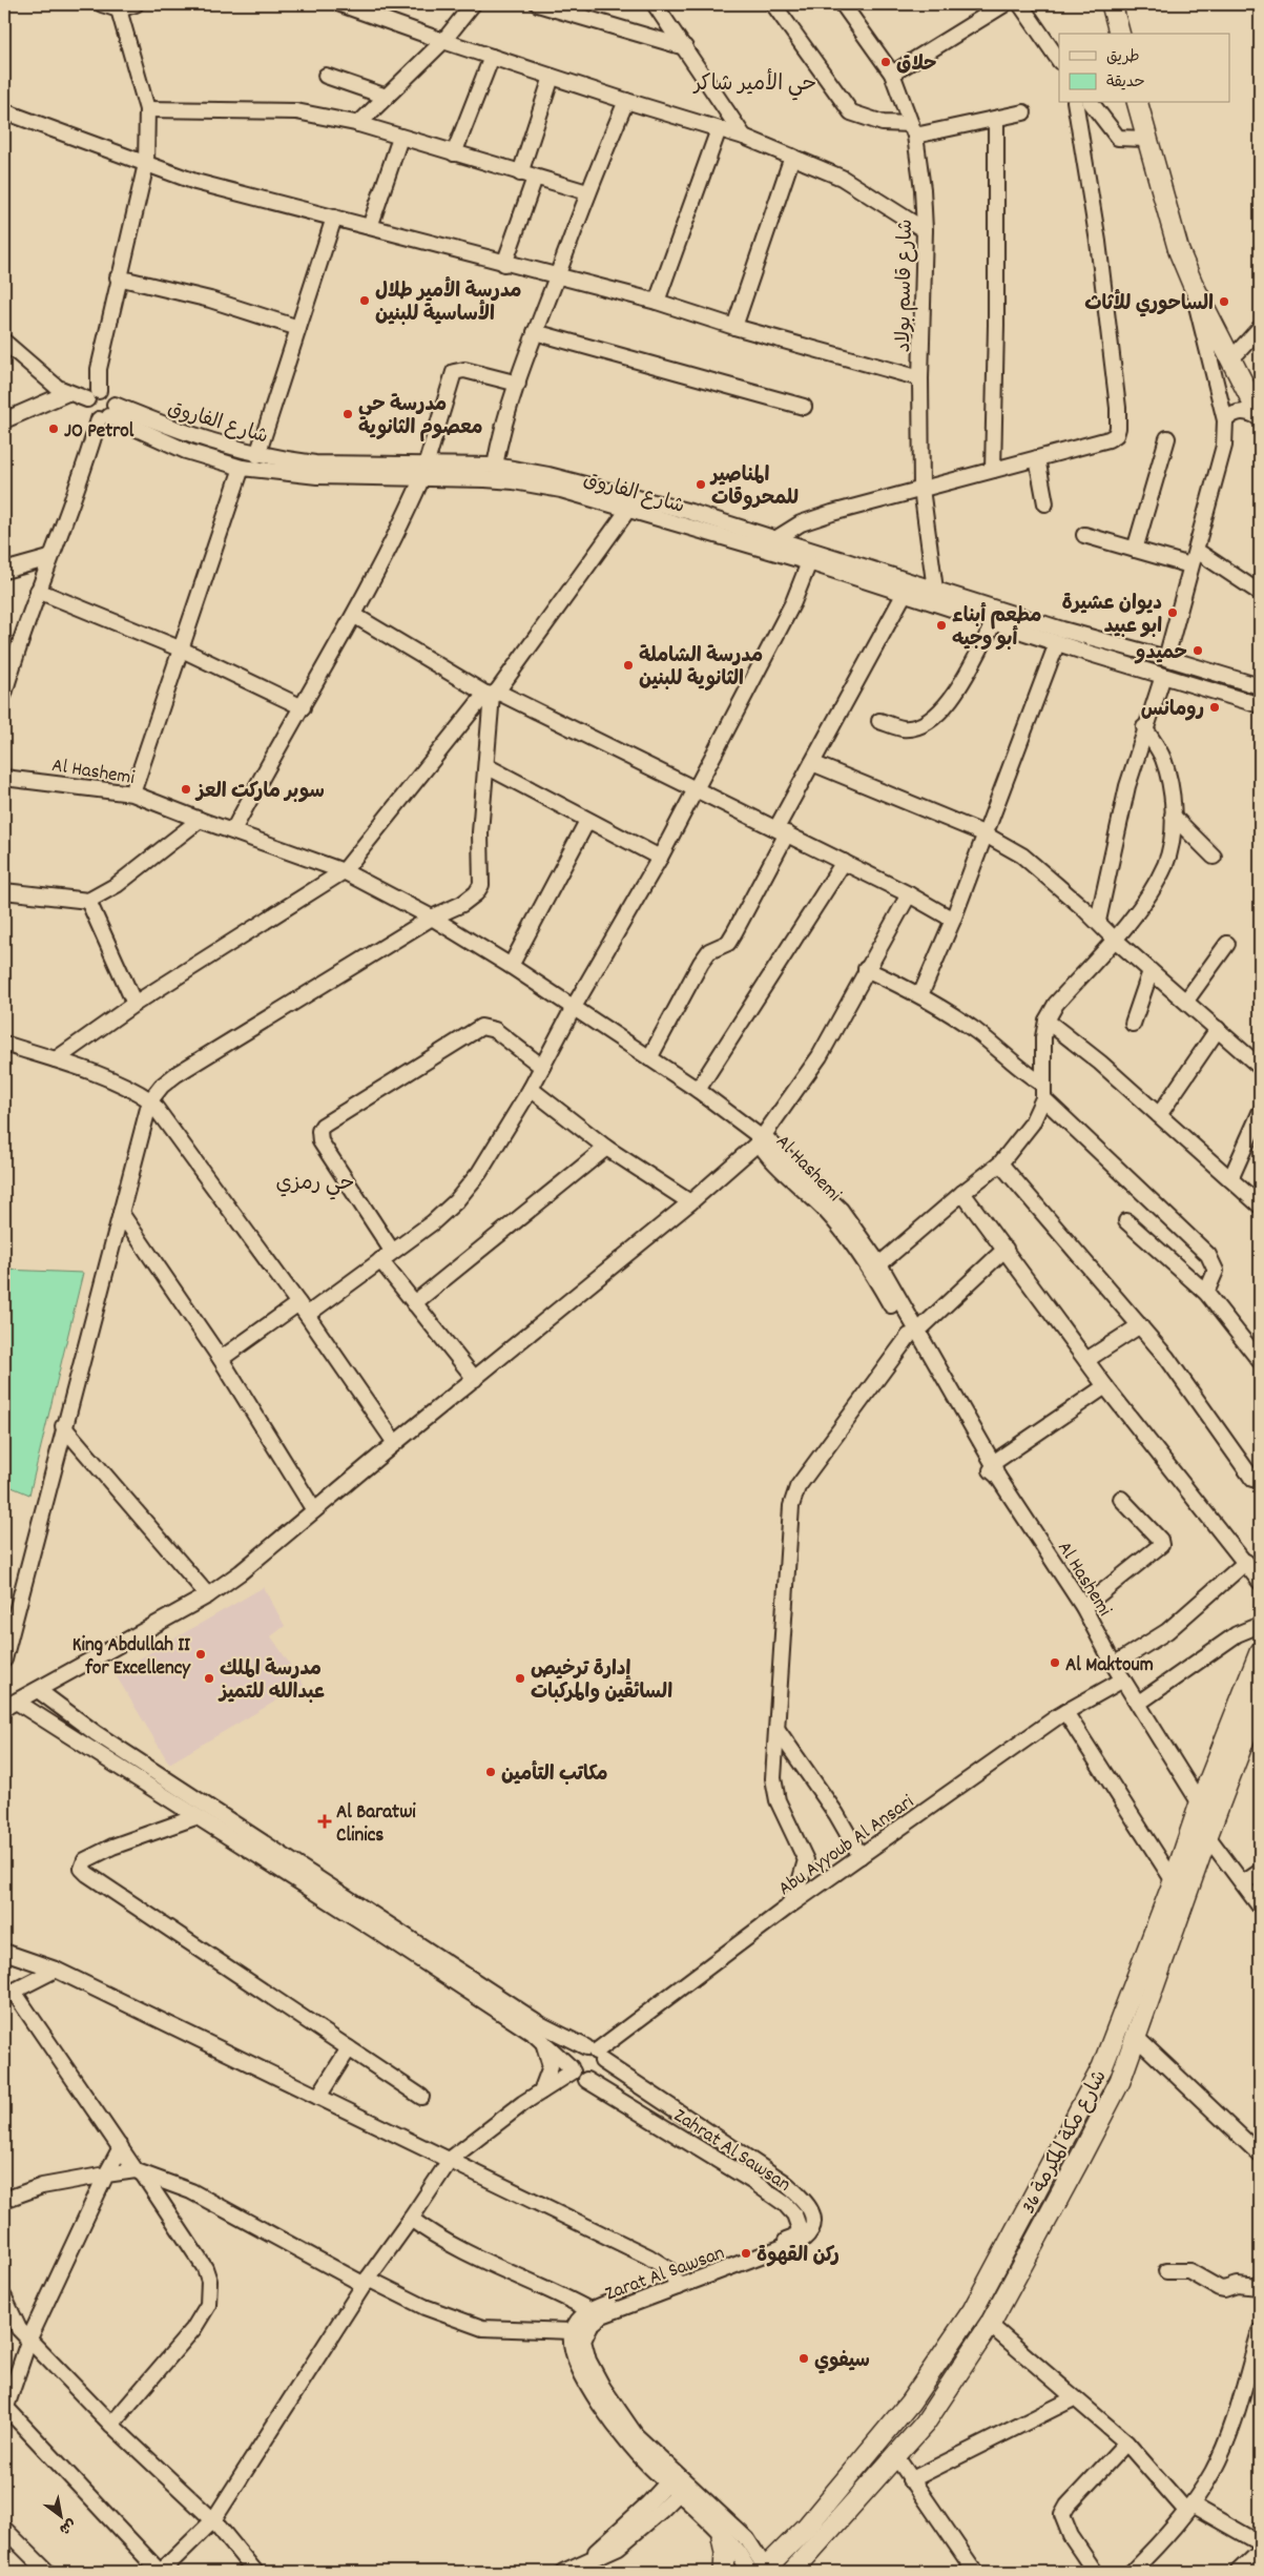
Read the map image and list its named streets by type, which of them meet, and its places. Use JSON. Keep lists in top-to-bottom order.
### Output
{
  "streets": {
    "main road": ["شارع مكة المكرمة 36"],
    "street": [
      "شارع قاسم بولاد",
      "شارع الفاروق",
      "Al Hashemi",
      "Abu Ayyoub Al Ansari",
      "Zahrat Al Sawsan",
      "Zarat Al Sawsan"
    ]
  },
  "crossings": [
    ["شارع قاسم بولاد", "شارع الفاروق"],
    ["Al Hashemi", "Abu Ayyoub Al Ansari"],
    ["Al Hashemi", "شارع مكة المكرمة 36"],
    ["Abu Ayyoub Al Ansari", "Zahrat Al Sawsan"],
    ["Abu Ayyoub Al Ansari", "Zarat Al Sawsan"],
    ["شارع مكة المكرمة 36", "Zarat Al Sawsan"],
    ["Zahrat Al Sawsan", "Zarat Al Sawsan"]
  ],
  "districts": ["حي الأمير شاكر", "حي رمزي"],
  "places": {
    "other": [
      "حلاق",
      "مدرسة الأمير طلال الأساسية للبنين",
      "الساحوري للأثاث",
      "مدرسة حي معصوم الثانوية",
      "JO Petrol",
      "المناصير للمحروقات",
      "ديوان عشيرة ابو عبيد",
      "مطعم أبناء أبو وجيه",
      "حميدو",
      "مدرسة الشاملة الثانوية للبنين",
      "رومانس",
      "سوبر ماركت العز",
      "King Abdullah II for Excellency",
      "Al Maktoum",
      "مدرسة الملك عبدالله للتميز",
      "إدارة ترخيص السائقين والمركبات",
      "مكاتب التأمين",
      "ركن القهوة",
      "سيفوي"
    ],
    "health": ["Al Baratwi Clinics"]
  },
  "legend": ["طريق", "حديقة"],
  "north": "bottom right"
}
